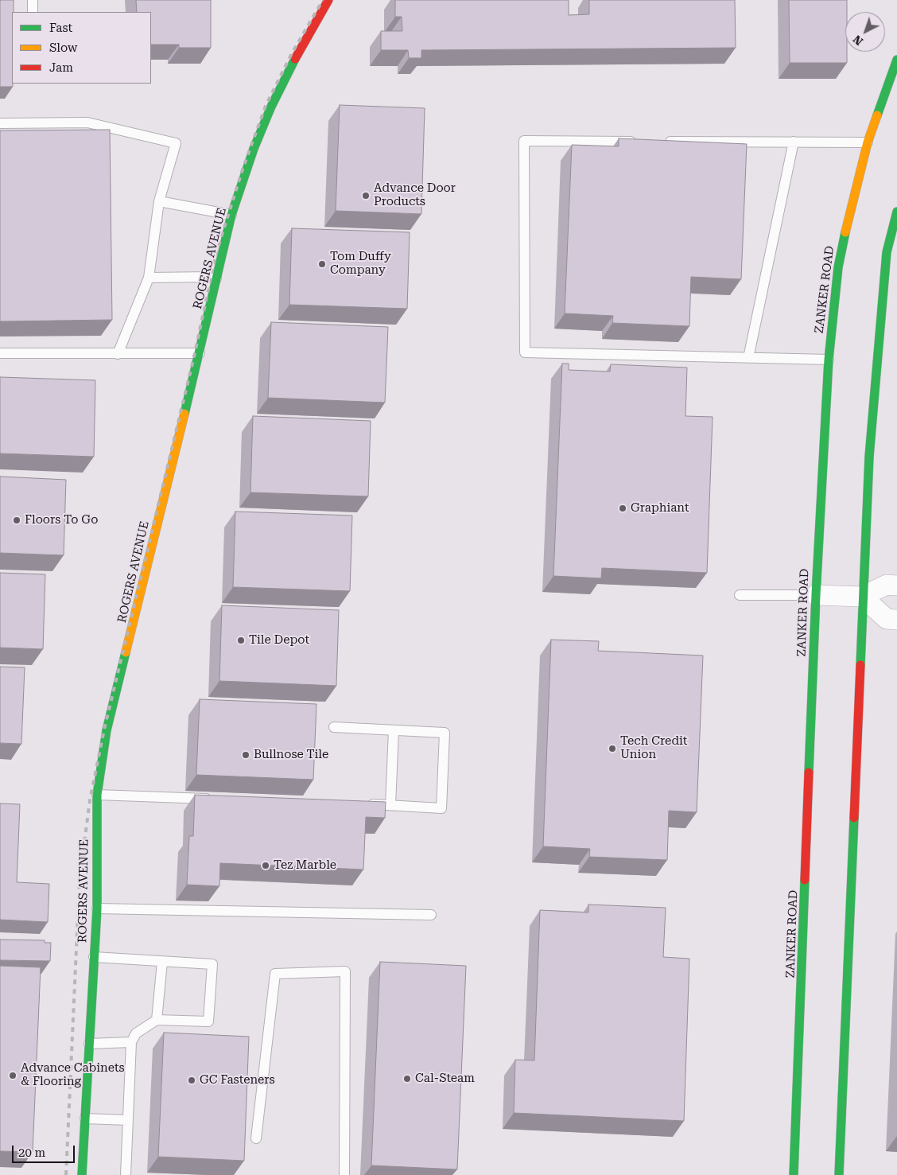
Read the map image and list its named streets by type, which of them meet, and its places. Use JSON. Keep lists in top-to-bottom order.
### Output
{
  "streets": {
    "main road": ["ROGERS AVENUE", "ZANKER ROAD"]
  },
  "places": [
    "Advance Door Products",
    "Tom Duffy Company",
    "Graphiant",
    "Floors To Go",
    "Tile Depot",
    "Tech Credit Union",
    "Bullnose Tile",
    "Tez Marble",
    "Advance Cabinets & Flooring",
    "Cal-Steam",
    "GC Fasteners"
  ],
  "legend": ["Fast", "Slow", "Jam"],
  "scale_bar": "20 m",
  "north": "bottom left"
}
